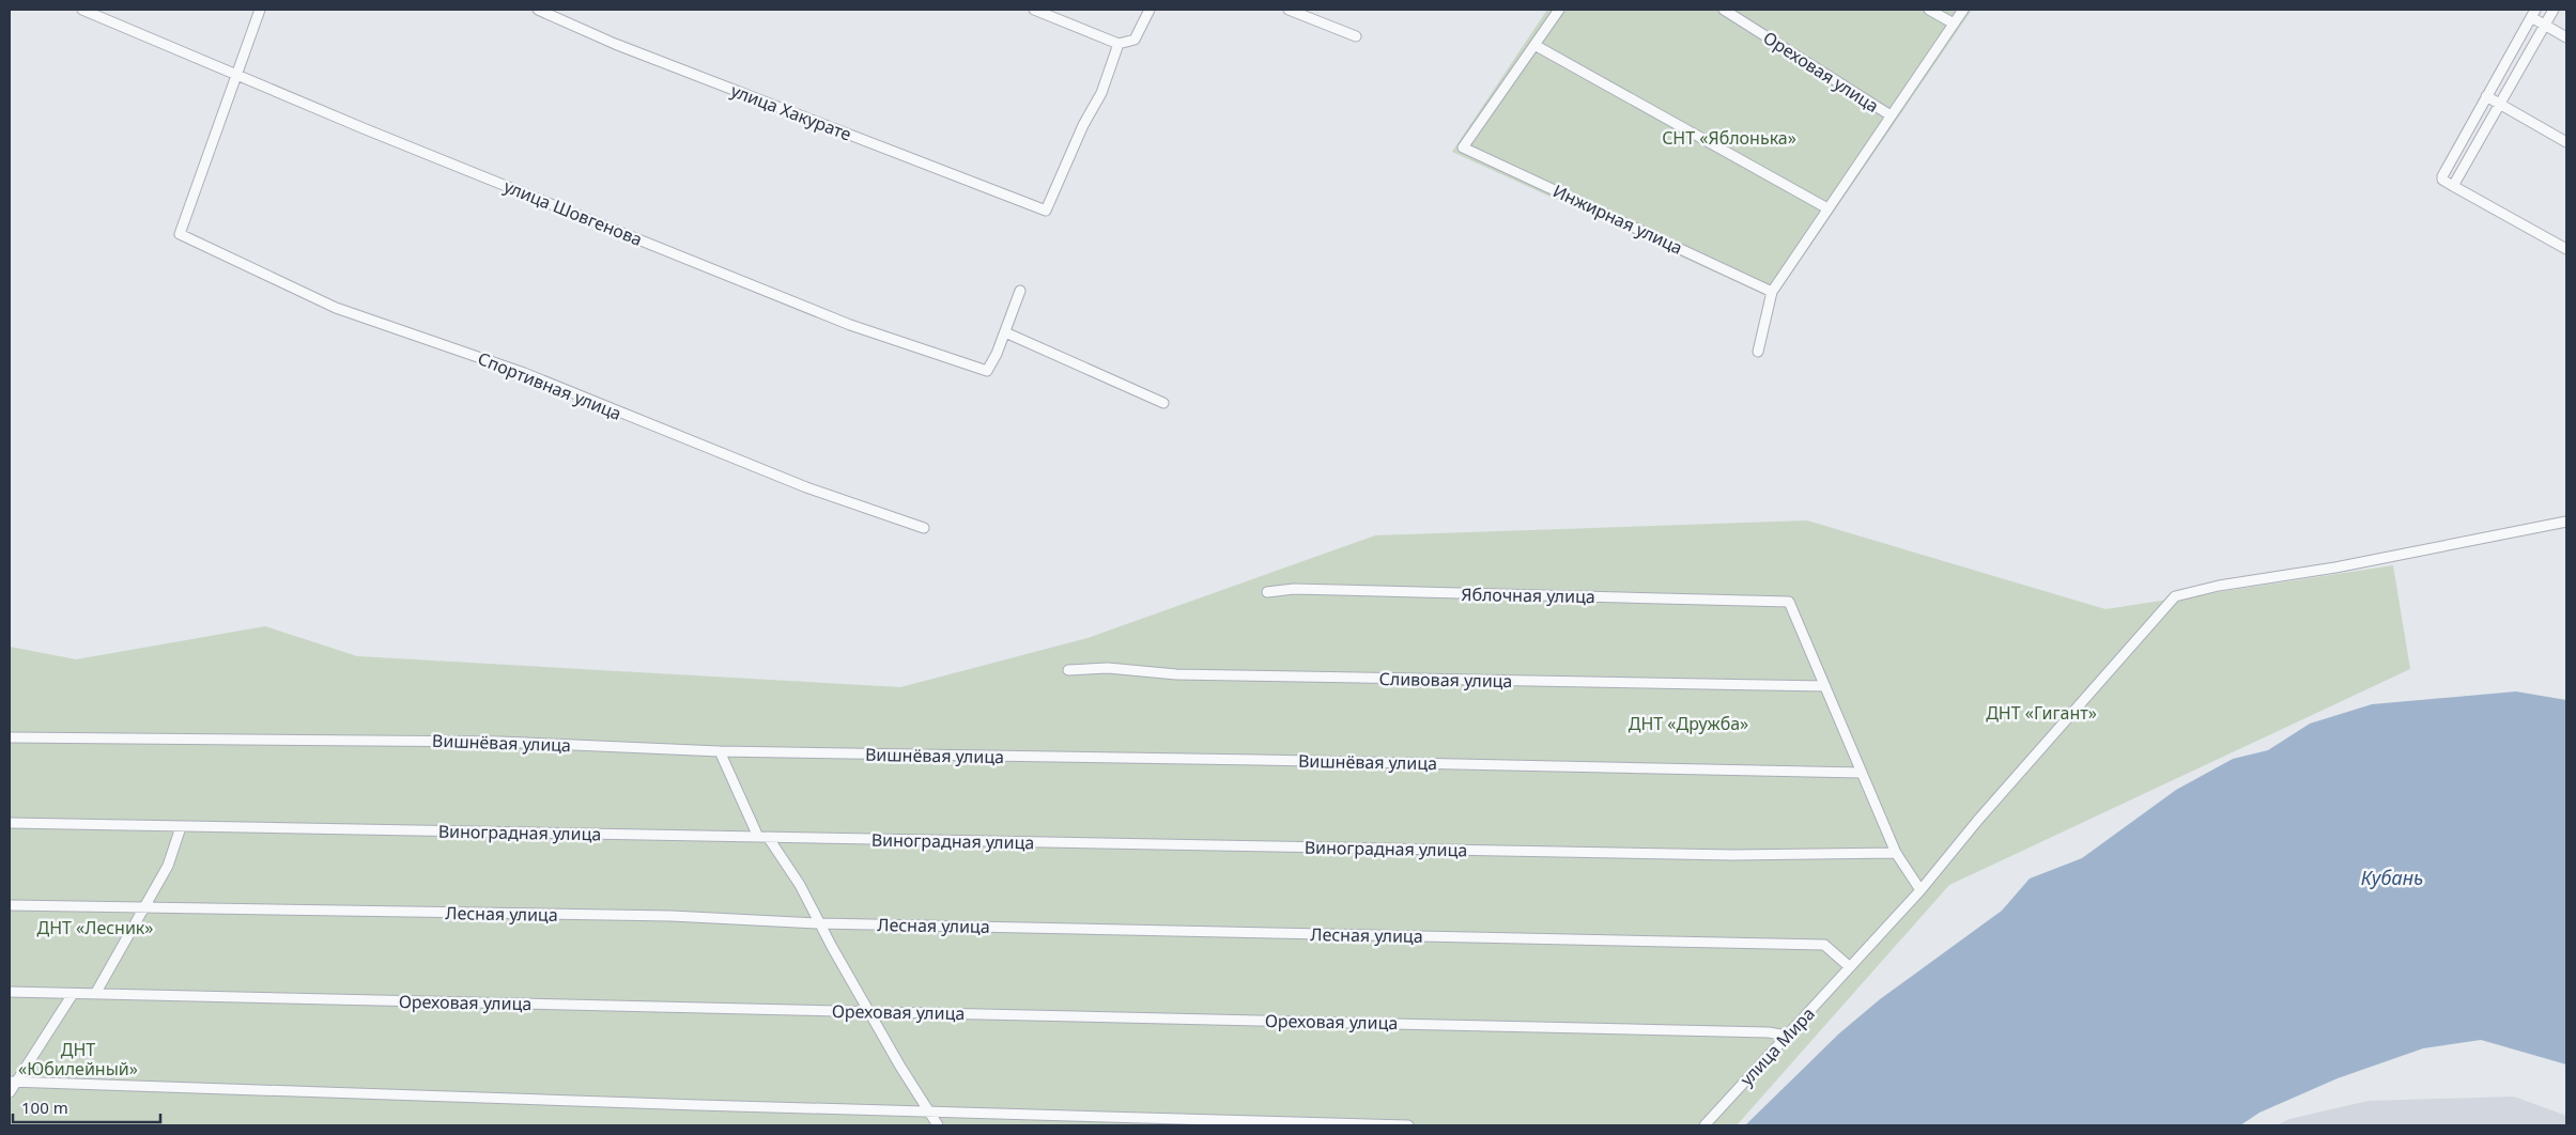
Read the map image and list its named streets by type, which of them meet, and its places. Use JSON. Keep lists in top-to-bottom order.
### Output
{
  "streets": {
    "street": [
      "Ореховая улица",
      "улица Хакурате",
      "улица Шовгенова",
      "Инжирная улица",
      "Спортивная улица",
      "Яблочная улица",
      "Сливовая улица",
      "Вишнёвая улица",
      "Виноградная улица",
      "Лесная улица",
      "улица Мира"
    ]
  },
  "crossings": [
    ["Ореховая улица", "улица Мира"],
    ["улица Шовгенова", "Спортивная улица"],
    ["Яблочная улица", "Сливовая улица"],
    ["Лесная улица", "улица Мира"]
  ],
  "water": ["Кубань"],
  "parks": [
    "СНТ «Яблонька»",
    "ДНТ «Гигант»",
    "ДНТ «Дружба»",
    "ДНТ «Лесник»",
    "ДНТ «Юбилейный»"
  ],
  "scale_bar": "100 m"
}
